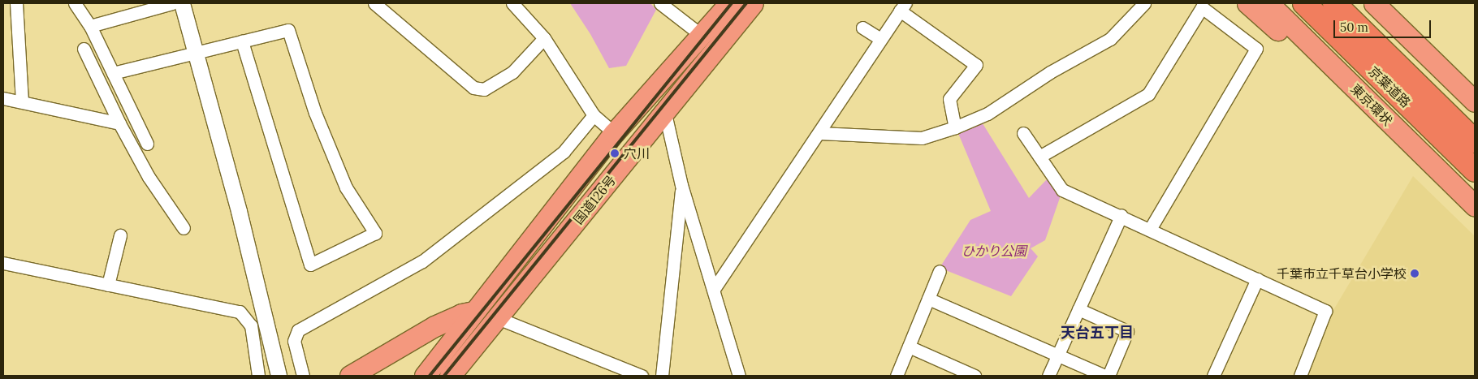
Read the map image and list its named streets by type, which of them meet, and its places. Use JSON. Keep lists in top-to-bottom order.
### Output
{
  "streets": {
    "highway": ["京葉道路", "東京環状", "国道126号"]
  },
  "districts": ["天台五丁目"],
  "parks": ["ひかり公園"],
  "places": ["穴川", "千葉市立千草台小学校"],
  "scale_bar": "50 m"
}
